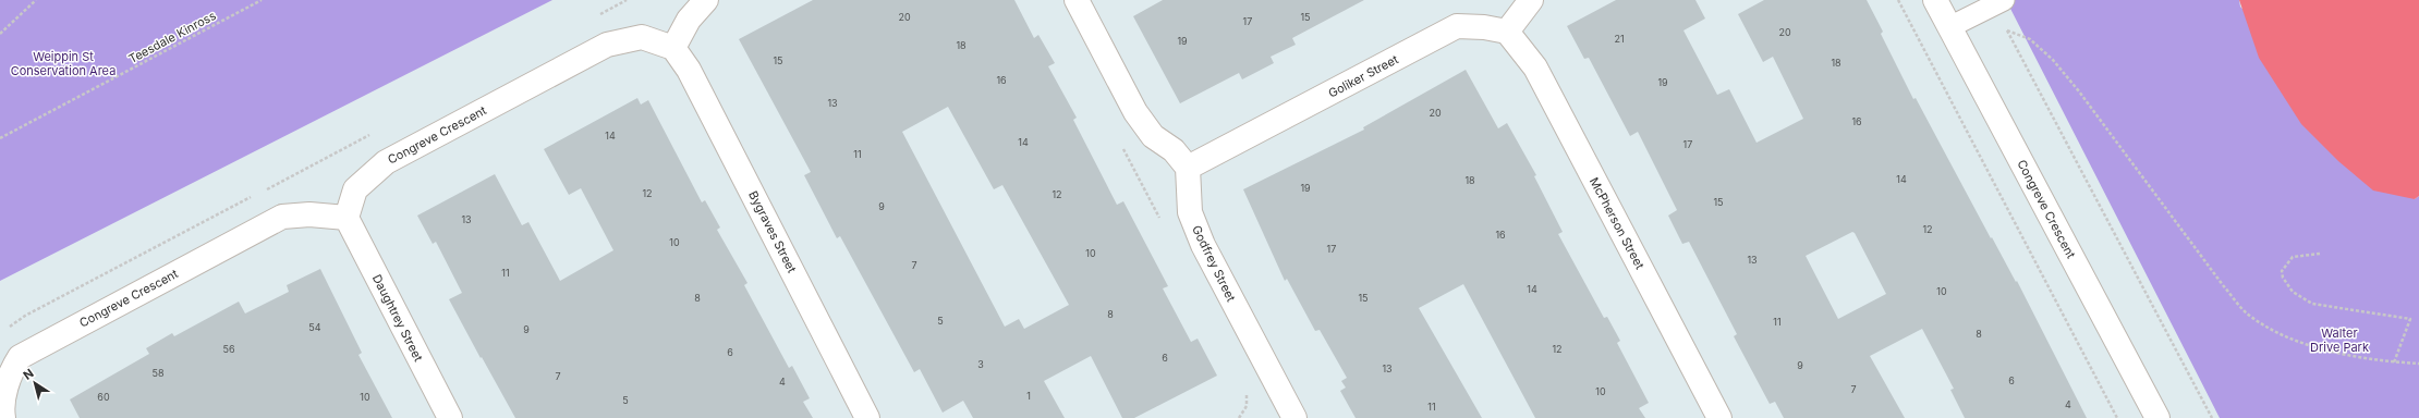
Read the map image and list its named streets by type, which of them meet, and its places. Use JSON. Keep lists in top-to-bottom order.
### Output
{
  "streets": {
    "street": [
      "Goliker Street",
      "Congreve Crescent",
      "McPherson Street",
      "Bygraves Street",
      "Godfrey Street",
      "Daughtrey Street"
    ],
    "path": ["Teesdale Kinross"]
  },
  "crossings": [
    ["Goliker Street", "McPherson Street"],
    ["Goliker Street", "Godfrey Street"],
    ["Congreve Crescent", "Bygraves Street"],
    ["Congreve Crescent", "Daughtrey Street"]
  ],
  "parks": ["Weippin St Conservation Area", "Walter Drive Park"],
  "house_numbers": [
    "20",
    "15",
    "17",
    "20",
    "21",
    "19",
    "18",
    "15",
    "18",
    "16",
    "19",
    "13",
    "20",
    "16",
    "14",
    "14",
    "17",
    "11",
    "14",
    "18",
    "19",
    "12",
    "12",
    "15",
    "9",
    "13",
    "12",
    "16",
    "10",
    "17",
    "10",
    "13",
    "7",
    "11",
    "14",
    "10",
    "8",
    "15",
    "8",
    "5",
    "11",
    "54",
    "9",
    "8",
    "56",
    "12",
    "6",
    "6",
    "3",
    "9",
    "13",
    "58",
    "7",
    "6",
    "4",
    "7",
    "10",
    "1",
    "60",
    "10",
    "5",
    "4",
    "11"
  ],
  "north": "top left"
}
